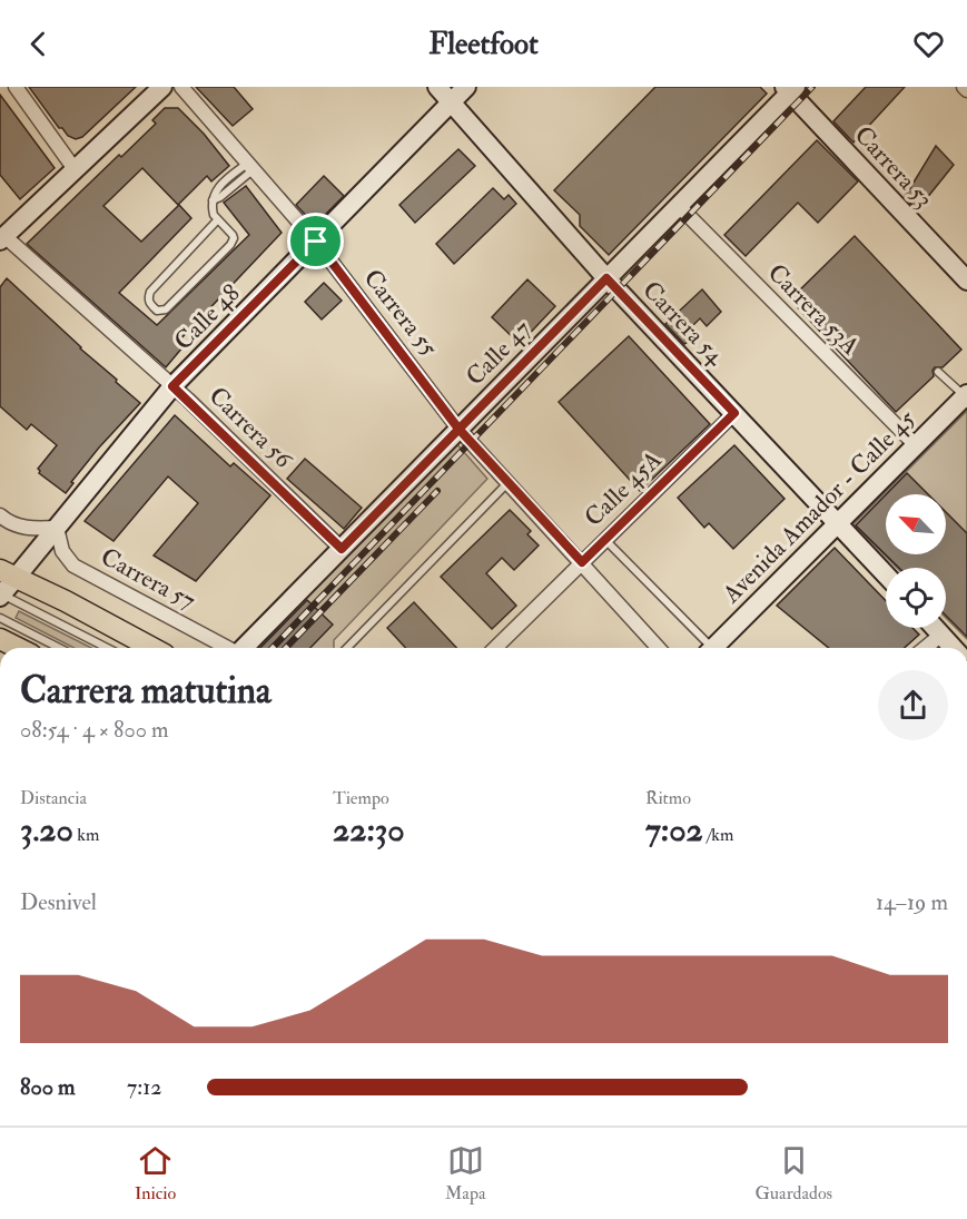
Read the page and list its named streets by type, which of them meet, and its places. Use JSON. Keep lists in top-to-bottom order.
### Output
{
  "streets": {
    "street": [
      "Carrera 53",
      "Carrera 53A",
      "Carrera 55",
      "Calle 48",
      "Carrera 54",
      "Calle 47",
      "Carrera 56",
      "Calle 45A",
      "Avenida Amador - Calle 45",
      "Carrera 57"
    ]
  },
  "crossings": [
    ["Carrera 53", "Calle 47"],
    ["Carrera 53A", "Calle 47"],
    ["Carrera 53A", "Avenida Amador - Calle 45"],
    ["Carrera 55", "Calle 48"],
    ["Carrera 55", "Calle 47"],
    ["Carrera 55", "Calle 45A"],
    ["Calle 48", "Carrera 54"],
    ["Calle 48", "Carrera 56"],
    ["Calle 48", "Carrera 57"],
    ["Carrera 54", "Calle 47"],
    ["Carrera 54", "Calle 45A"],
    ["Carrera 54", "Avenida Amador - Calle 45"],
    ["Calle 47", "Carrera 56"]
  ],
  "north": "top left",
  "page": {
    "header": "Fleetfoot",
    "heading": ["Carrera matutina", "08:54 · 4 × 800 m"],
    "stats": [
      ["Distancia", "3.20 km"],
      ["Tiempo", "22:30"],
      ["Ritmo", "7:02 /km"]
    ],
    "chart": ["Desnivel", "14–19 m"],
    "list": [
      {
        "name": "800 m",
        "note": "7:12"
      }
    ],
    "tabs": ["Inicio", "Mapa", "Guardados"]
  }
}
